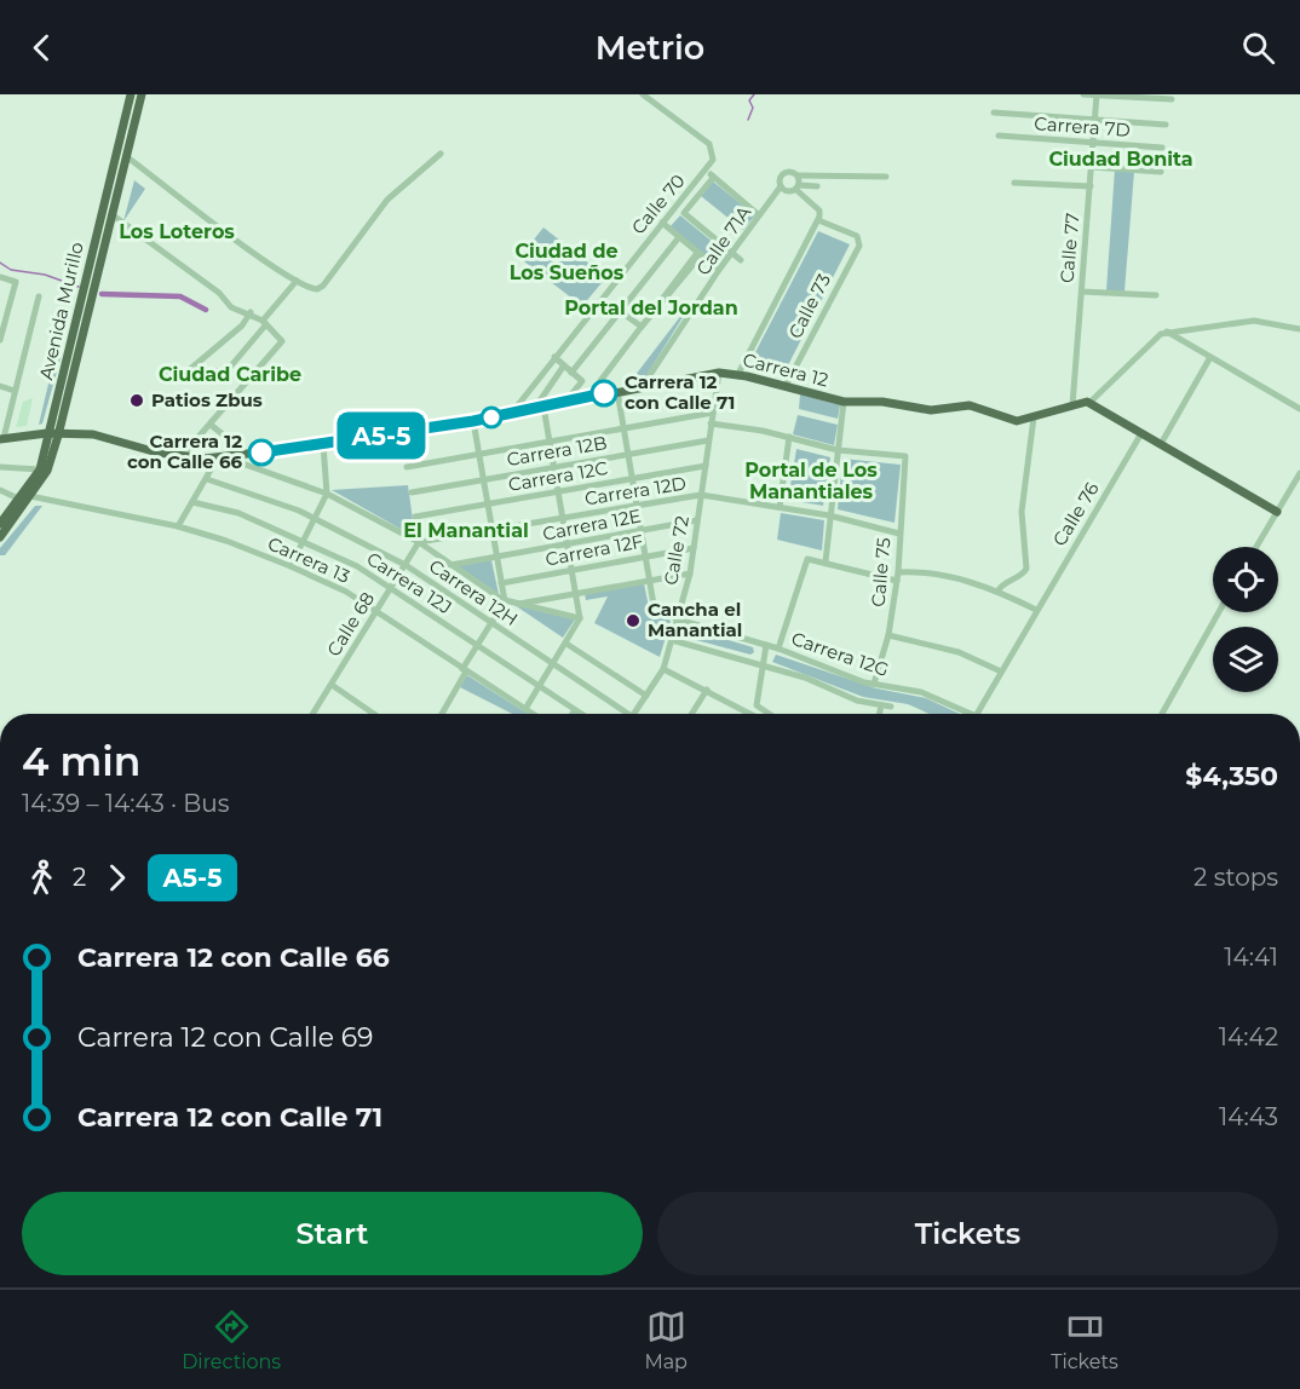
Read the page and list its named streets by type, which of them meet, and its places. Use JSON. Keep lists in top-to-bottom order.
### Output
{
  "streets": {
    "main road": ["Avenida Murillo", "Carrera 12"],
    "street": [
      "Carrera 7D",
      "Calle 70",
      "Calle 71A",
      "Calle 77",
      "Calle 73",
      "Carrera 12B",
      "Carrera 12C",
      "Carrera 12D",
      "Calle 76",
      "Carrera 12E",
      "Carrera 12F",
      "Calle 72",
      "Carrera 13",
      "Calle 75",
      "Carrera 12J",
      "Carrera 12H",
      "Calle 68",
      "Carrera 12G"
    ]
  },
  "crossings": [
    ["Carrera 7D", "Calle 77"],
    ["Calle 70", "Carrera 12"],
    ["Calle 71A", "Carrera 12"],
    ["Calle 77", "Carrera 12"],
    ["Calle 73", "Carrera 12"],
    ["Avenida Murillo", "Carrera 12"],
    ["Carrera 12", "Calle 72"],
    ["Carrera 12B", "Calle 72"],
    ["Carrera 12C", "Calle 72"],
    ["Carrera 12D", "Calle 72"],
    ["Carrera 12D", "Calle 75"],
    ["Carrera 12D", "Calle 68"],
    ["Carrera 12E", "Calle 72"],
    ["Carrera 12F", "Calle 72"],
    ["Calle 72", "Carrera 12G"],
    ["Carrera 13", "Calle 68"],
    ["Calle 75", "Carrera 12G"],
    ["Carrera 12J", "Calle 68"],
    ["Carrera 12H", "Calle 68"]
  ],
  "districts": [
    "Ciudad Bonita",
    "Los Loteros",
    "Ciudad de Los Sueños",
    "Portal del Jordan",
    "Ciudad Caribe",
    "Portal de Los Manantiales",
    "El Manantial"
  ],
  "places": [
    "Carrera 12 con Calle 71",
    "Patios Zbus",
    "Carrera 12 con Calle 66",
    "Cancha el Manantial"
  ],
  "lines": ["bus line A5-5"],
  "page": {
    "header": "Metrio",
    "on_map": "A5-5",
    "heading": ["4 min", "14:39 – 14:43 · Bus", "$4,350"],
    "legs": ["2", "A5-5", "2 stops"],
    "list": [
      {
        "name": "Carrera 12 con Calle 66",
        "value": "14:41"
      },
      {
        "name": "Carrera 12 con Calle 69",
        "value": "14:42"
      },
      {
        "name": "Carrera 12 con Calle 71",
        "value": "14:43"
      }
    ],
    "buttons": ["Start", "Tickets"],
    "tabs": ["Directions", "Map", "Tickets"]
  }
}
